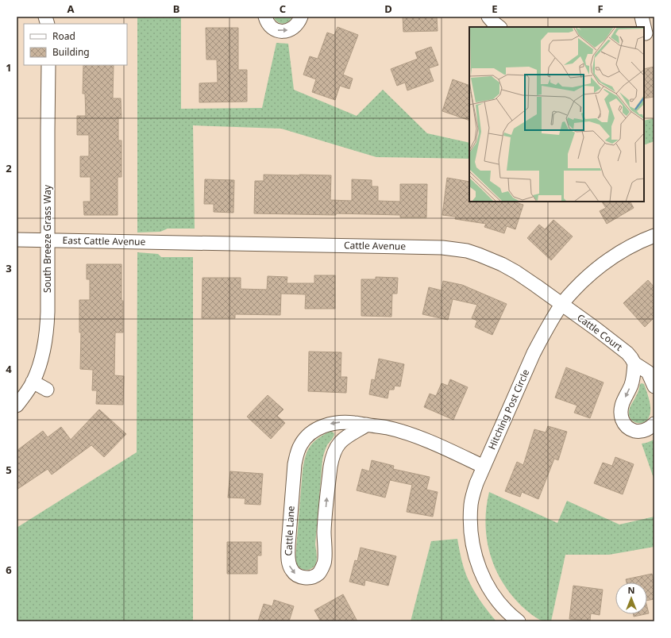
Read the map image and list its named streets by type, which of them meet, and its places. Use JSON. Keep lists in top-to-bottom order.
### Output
{
  "streets": {
    "street": [
      "South Breeze Grass Way",
      "East Cattle Avenue",
      "Cattle Avenue",
      "Cattle Court",
      "Hitching Post Circle",
      "Cattle Lane"
    ]
  },
  "crossings": [
    ["South Breeze Grass Way", "East Cattle Avenue"],
    ["East Cattle Avenue", "Cattle Avenue"],
    ["Cattle Avenue", "Cattle Court"],
    ["Cattle Avenue", "Hitching Post Circle"],
    ["Cattle Court", "Hitching Post Circle"],
    ["Hitching Post Circle", "Cattle Lane"]
  ],
  "legend": ["Road", "Building"],
  "north": "top",
  "grid": {
    "columns": [
      "A",
      "B",
      "C",
      "D",
      "E",
      "F"
    ],
    "rows": [
      "1",
      "2",
      "3",
      "4",
      "5",
      "6"
    ]
  }
}
